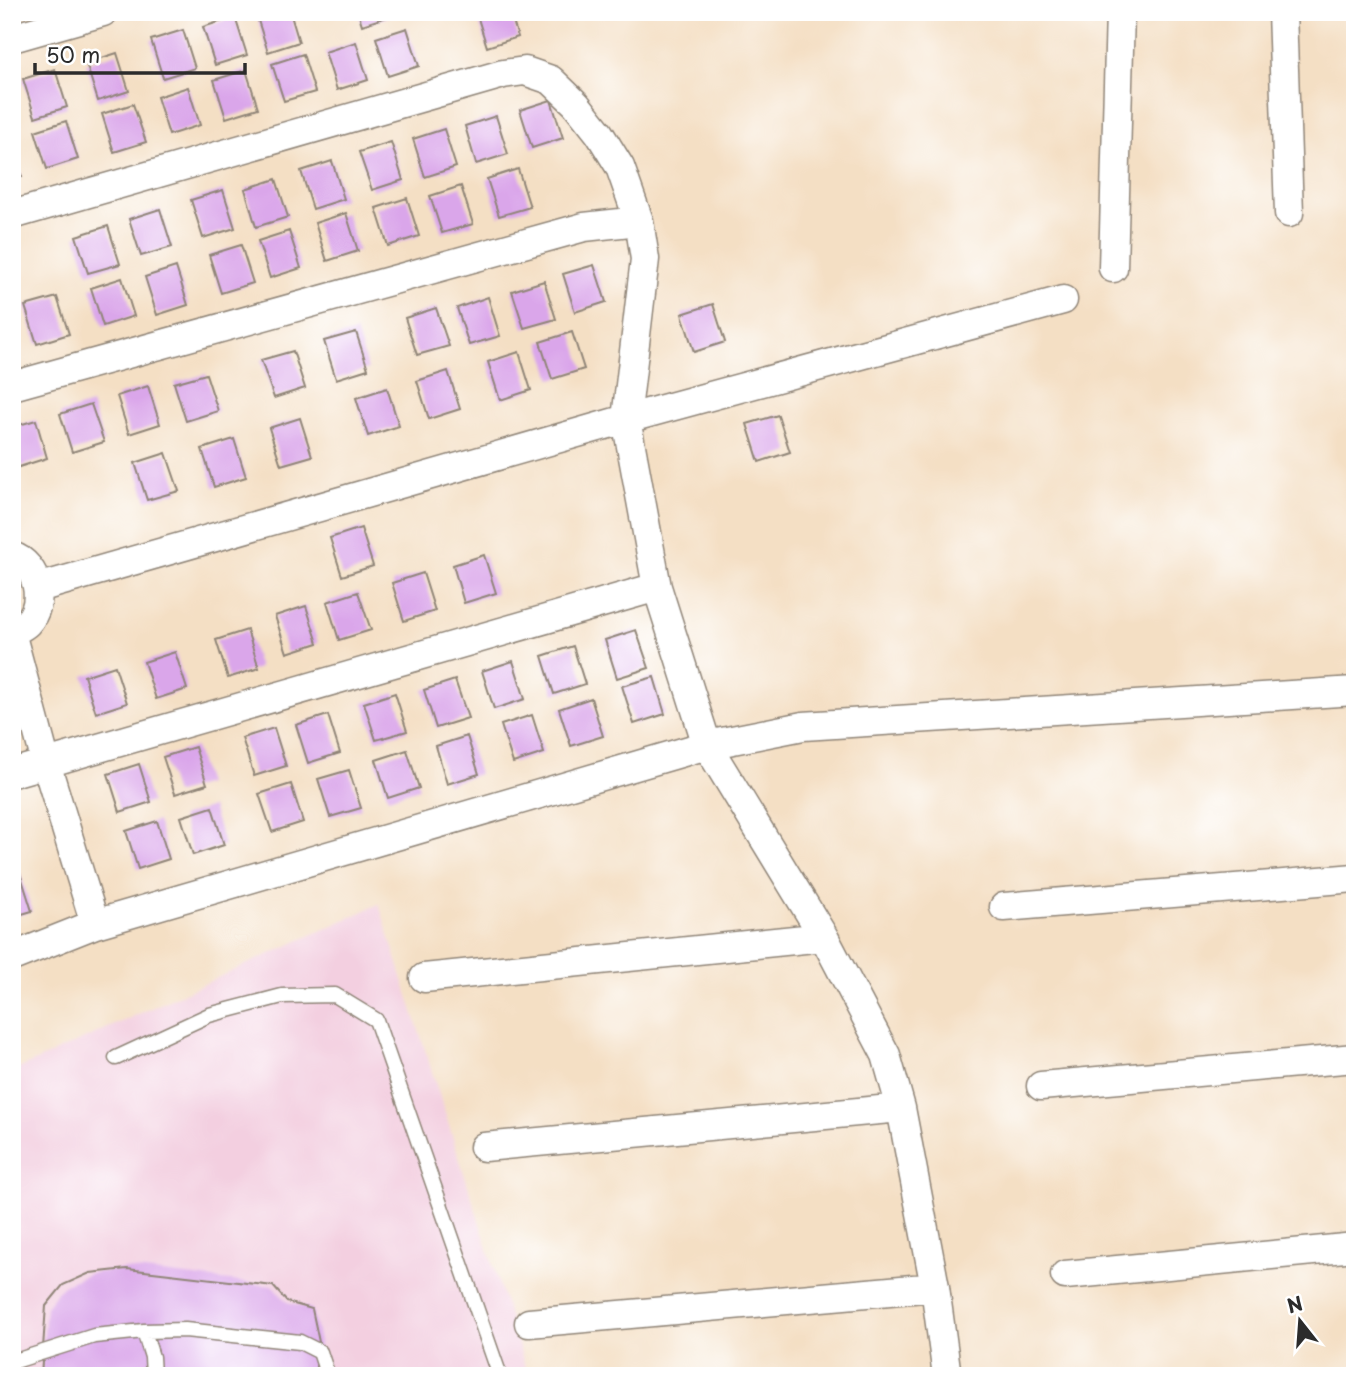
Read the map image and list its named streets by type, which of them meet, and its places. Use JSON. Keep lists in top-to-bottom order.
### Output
{
  "scale_bar": "50 m",
  "north": "top"
}
